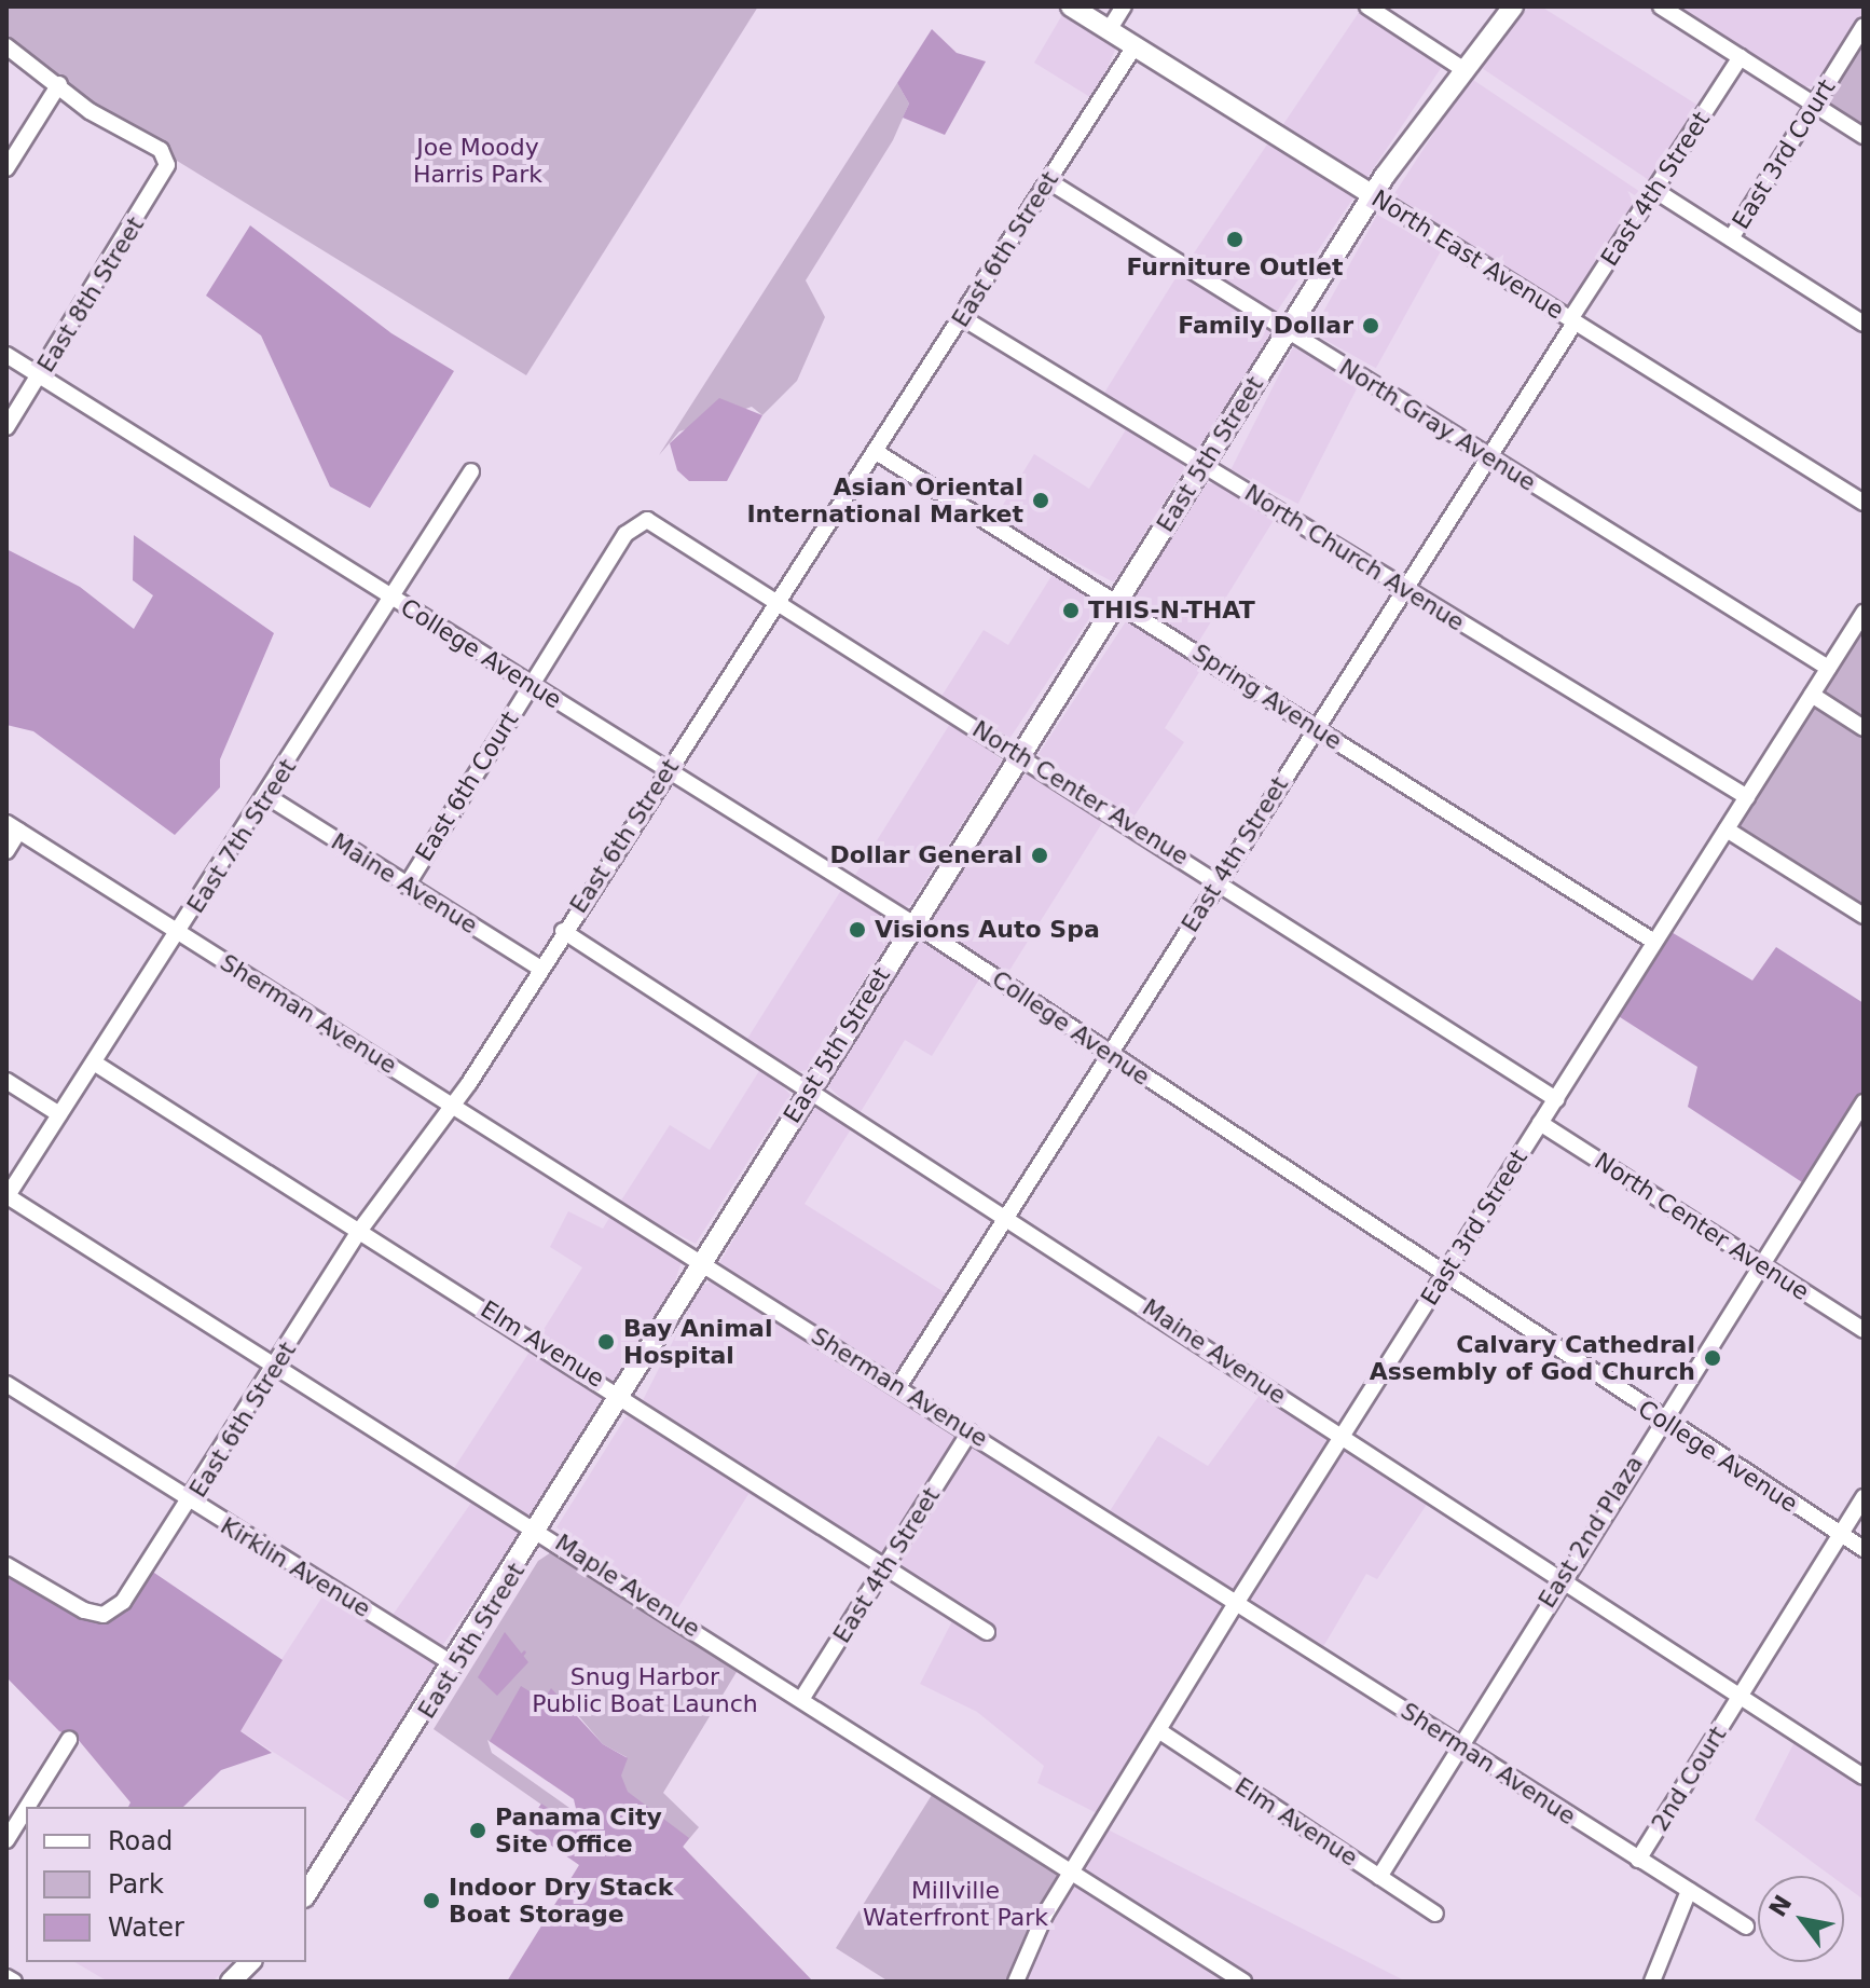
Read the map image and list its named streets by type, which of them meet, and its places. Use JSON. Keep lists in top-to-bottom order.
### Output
{
  "streets": {
    "main road": ["North East Avenue", "East 5th Street"],
    "street": [
      "East 3rd Court",
      "East 4th Street",
      "East 6th Street",
      "East 8th Street",
      "North Gray Avenue",
      "North Church Avenue",
      "College Avenue",
      "Spring Avenue",
      "East 6th Court",
      "North Center Avenue",
      "East 7th Street",
      "Maine Avenue",
      "Sherman Avenue",
      "East 3rd Street",
      "Elm Avenue",
      "East 2nd Plaza",
      "Kirklin Avenue",
      "Maple Avenue",
      "2nd Court"
    ]
  },
  "crossings": [
    ["East 4th Street", "North East Avenue"],
    ["East 4th Street", "North Gray Avenue"],
    ["East 4th Street", "North Church Avenue"],
    ["East 4th Street", "College Avenue"],
    ["East 4th Street", "Spring Avenue"],
    ["East 4th Street", "North Center Avenue"],
    ["East 4th Street", "Maine Avenue"],
    ["East 4th Street", "Sherman Avenue"],
    ["East 4th Street", "Elm Avenue"],
    ["East 4th Street", "Maple Avenue"],
    ["East 6th Street", "North East Avenue"],
    ["East 6th Street", "North Gray Avenue"],
    ["East 6th Street", "North Church Avenue"],
    ["East 6th Street", "College Avenue"],
    ["East 6th Street", "Spring Avenue"],
    ["East 6th Street", "North Center Avenue"],
    ["East 6th Street", "Maine Avenue"],
    ["East 6th Street", "Sherman Avenue"],
    ["East 6th Street", "Elm Avenue"],
    ["East 6th Street", "Kirklin Avenue"],
    ["East 6th Street", "Maple Avenue"],
    ["North East Avenue", "East 5th Street"],
    ["East 8th Street", "College Avenue"],
    ["North Gray Avenue", "East 5th Street"],
    ["North Gray Avenue", "East 3rd Street"],
    ["East 5th Street", "North Church Avenue"],
    ["East 5th Street", "College Avenue"],
    ["East 5th Street", "Spring Avenue"],
    ["East 5th Street", "North Center Avenue"],
    ["East 5th Street", "Maine Avenue"],
    ["East 5th Street", "Sherman Avenue"],
    ["East 5th Street", "Elm Avenue"],
    ["East 5th Street", "Kirklin Avenue"],
    ["East 5th Street", "Maple Avenue"],
    ["North Church Avenue", "East 3rd Street"],
    ["College Avenue", "East 6th Court"],
    ["College Avenue", "East 7th Street"],
    ["College Avenue", "East 3rd Street"],
    ["College Avenue", "East 2nd Plaza"],
    ["College Avenue", "2nd Court"],
    ["Spring Avenue", "East 3rd Street"],
    ["East 6th Court", "North Center Avenue"],
    ["East 6th Court", "Maine Avenue"],
    ["North Center Avenue", "East 3rd Street"],
    ["North Center Avenue", "East 2nd Plaza"],
    ["East 7th Street", "Maine Avenue"],
    ["East 7th Street", "Sherman Avenue"],
    ["East 7th Street", "Elm Avenue"],
    ["East 7th Street", "Maple Avenue"],
    ["Maine Avenue", "East 3rd Street"],
    ["Maine Avenue", "East 2nd Plaza"],
    ["Maine Avenue", "2nd Court"],
    ["Sherman Avenue", "East 3rd Street"],
    ["Sherman Avenue", "East 2nd Plaza"],
    ["Sherman Avenue", "2nd Court"],
    ["East 3rd Street", "Elm Avenue"],
    ["East 3rd Street", "Maple Avenue"],
    ["Elm Avenue", "East 2nd Plaza"]
  ],
  "parks": ["Joe Moody Harris Park", "Snug Harbor Public Boat Launch", "Millville Waterfront Park"],
  "places": [
    "Furniture Outlet",
    "Family Dollar",
    "Asian Oriental International Market",
    "THIS-N-THAT",
    "Dollar General",
    "Visions Auto Spa",
    "Bay Animal Hospital",
    "Calvary Cathedral Assembly of God Church",
    "Panama City Site Office",
    "Indoor Dry Stack Boat Storage"
  ],
  "legend": ["Road", "Park", "Water"],
  "north": "top left"
}
